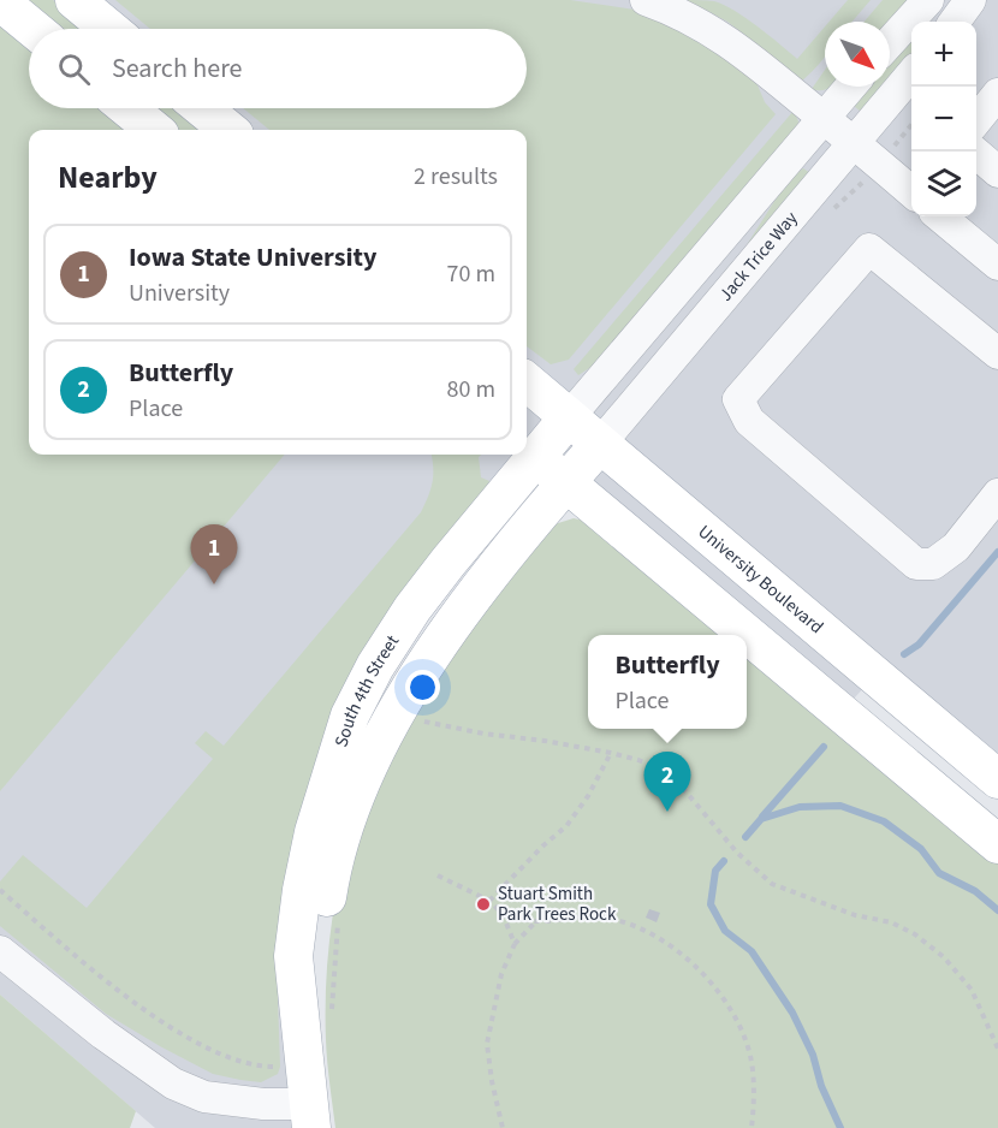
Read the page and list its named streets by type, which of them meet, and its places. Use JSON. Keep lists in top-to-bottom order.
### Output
{
  "streets": {
    "main road": ["University Boulevard", "South 4th Street"],
    "street": ["Jack Trice Way"]
  },
  "crossings": [
    ["Jack Trice Way", "University Boulevard"],
    ["Jack Trice Way", "South 4th Street"],
    ["University Boulevard", "South 4th Street"]
  ],
  "places": ["Stuart Smith Park Trees Rock"],
  "north": "bottom right",
  "page": {
    "map_buttons": ["+", "−"],
    "search": "Search here",
    "heading": ["Nearby", "2 results"],
    "list": [
      {
        "mark": "1",
        "name": "Iowa State University",
        "note": "University",
        "value": "70 m"
      },
      {
        "mark": "2",
        "name": "Butterfly",
        "note": "Place",
        "value": "80 m"
      }
    ],
    "pins": ["1", "2"],
    "popup": ["Butterfly", "Place"]
  }
}
